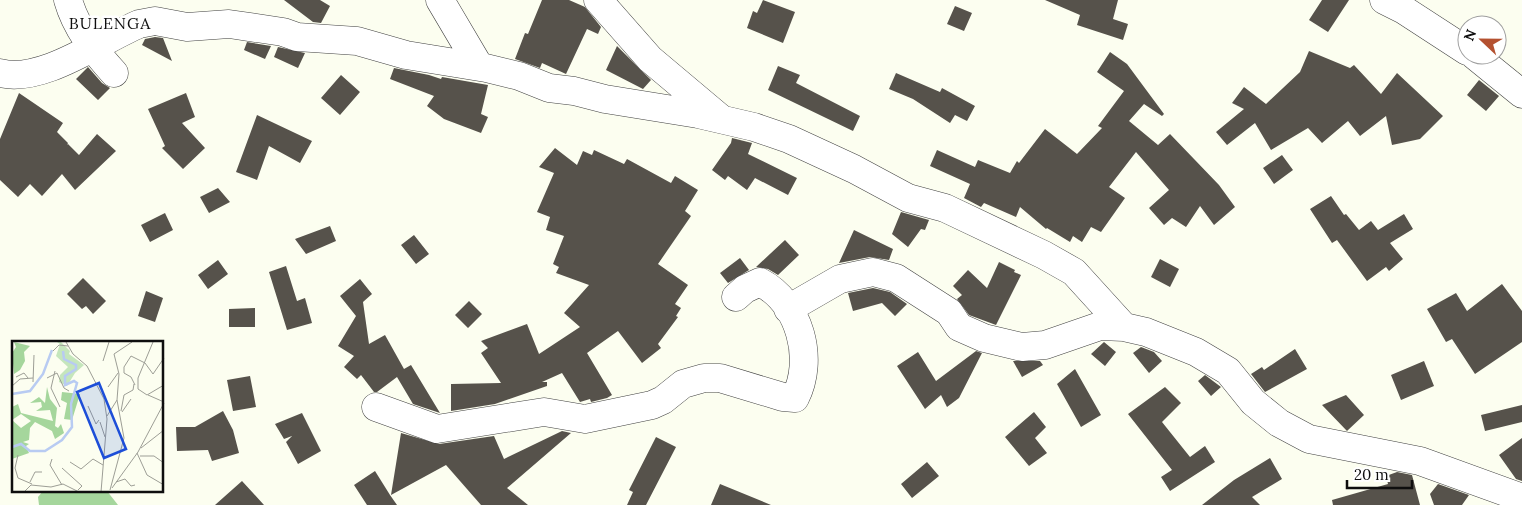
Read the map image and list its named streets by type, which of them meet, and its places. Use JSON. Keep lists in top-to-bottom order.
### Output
{
  "districts": ["BULENGA"],
  "scale_bar": "20 m",
  "north": "left"
}
